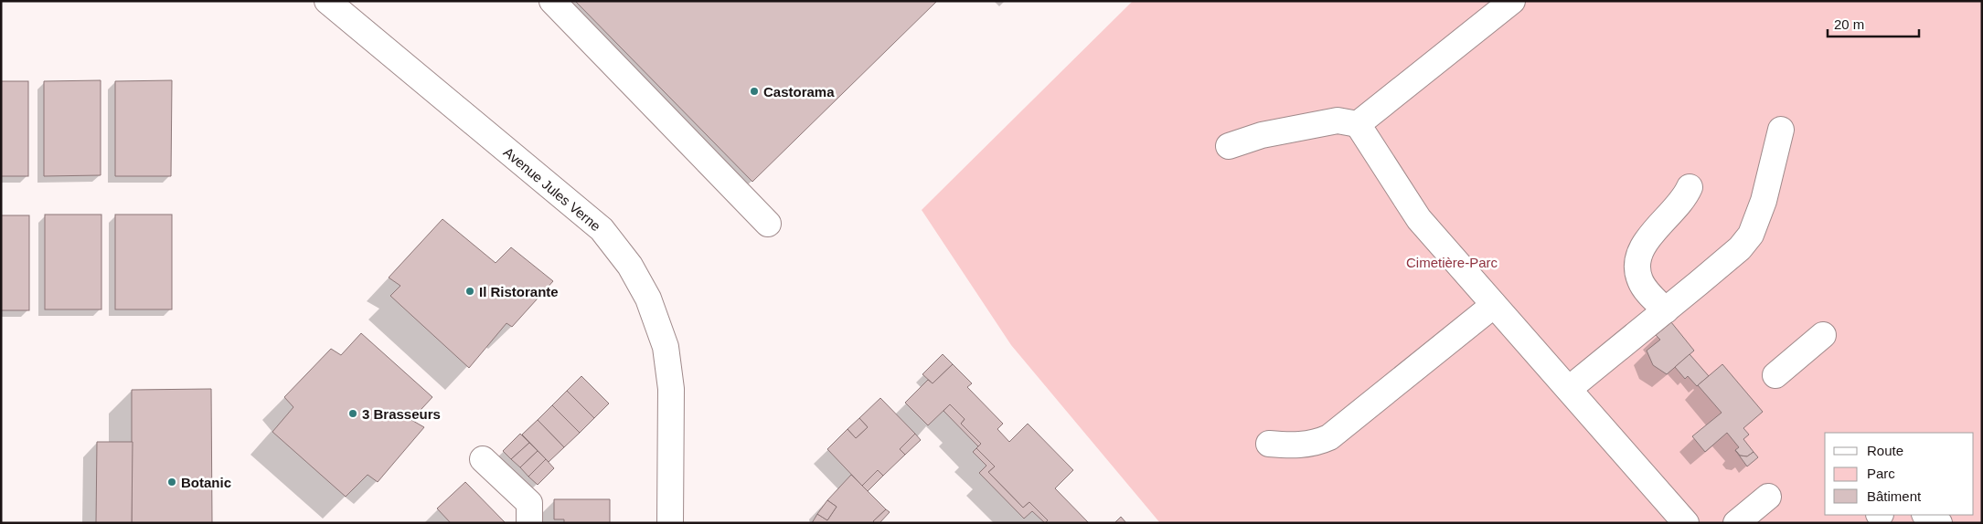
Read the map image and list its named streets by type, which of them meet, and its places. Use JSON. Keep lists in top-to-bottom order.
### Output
{
  "streets": {
    "street": ["Avenue Jules Verne"]
  },
  "parks": ["Cimetière-Parc"],
  "places": [
    "Castorama",
    "Il Ristorante",
    "3 Brasseurs",
    "Botanic"
  ],
  "legend": ["Route", "Parc", "Bâtiment"],
  "scale_bar": "20 m"
}
